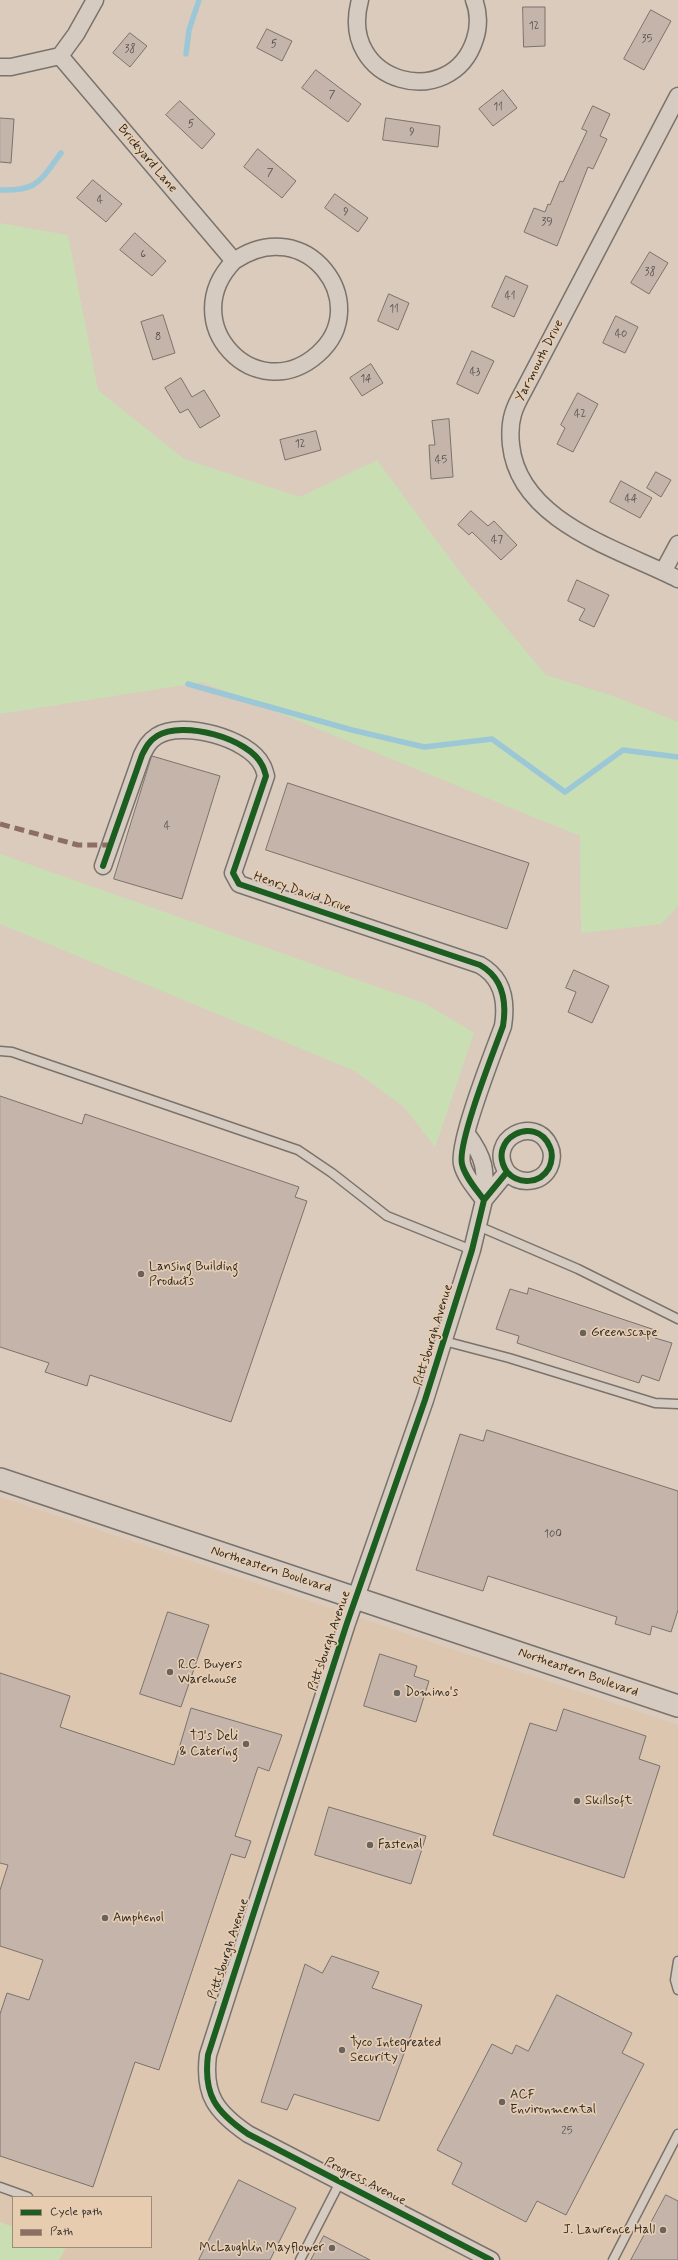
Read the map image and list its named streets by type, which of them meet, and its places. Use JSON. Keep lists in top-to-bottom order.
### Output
{
  "streets": {
    "street": [
      "Brickyard Lane",
      "Yarmouth Drive",
      "Henry David Drive",
      "Pittsburgh Avenue",
      "Northeastern Boulevard",
      "Progress Avenue"
    ]
  },
  "crossings": [
    ["Henry David Drive", "Pittsburgh Avenue"],
    ["Pittsburgh Avenue", "Northeastern Boulevard"],
    ["Pittsburgh Avenue", "Progress Avenue"]
  ],
  "places": [
    "Lansing Building Products",
    "Greenscape",
    "R.C. Buyers Warehouse",
    "Domino's",
    "TJ's Deli & Catering",
    "Skillsoft",
    "Fastenal",
    "Amphenol",
    "Tyco Integreated Security",
    "ACF Environmental",
    "J. Lawrence Hall",
    "McLaughlin Mayflower"
  ],
  "house_numbers": [
    "12",
    "35",
    "5",
    "38",
    "7",
    "11",
    "5",
    "9",
    "7",
    "4",
    "9",
    "39",
    "6",
    "38",
    "41",
    "11",
    "40",
    "8",
    "43",
    "14",
    "42",
    "12",
    "45",
    "44",
    "47",
    "4",
    "100",
    "25"
  ],
  "legend": ["Cycle path", "Path"]
}
